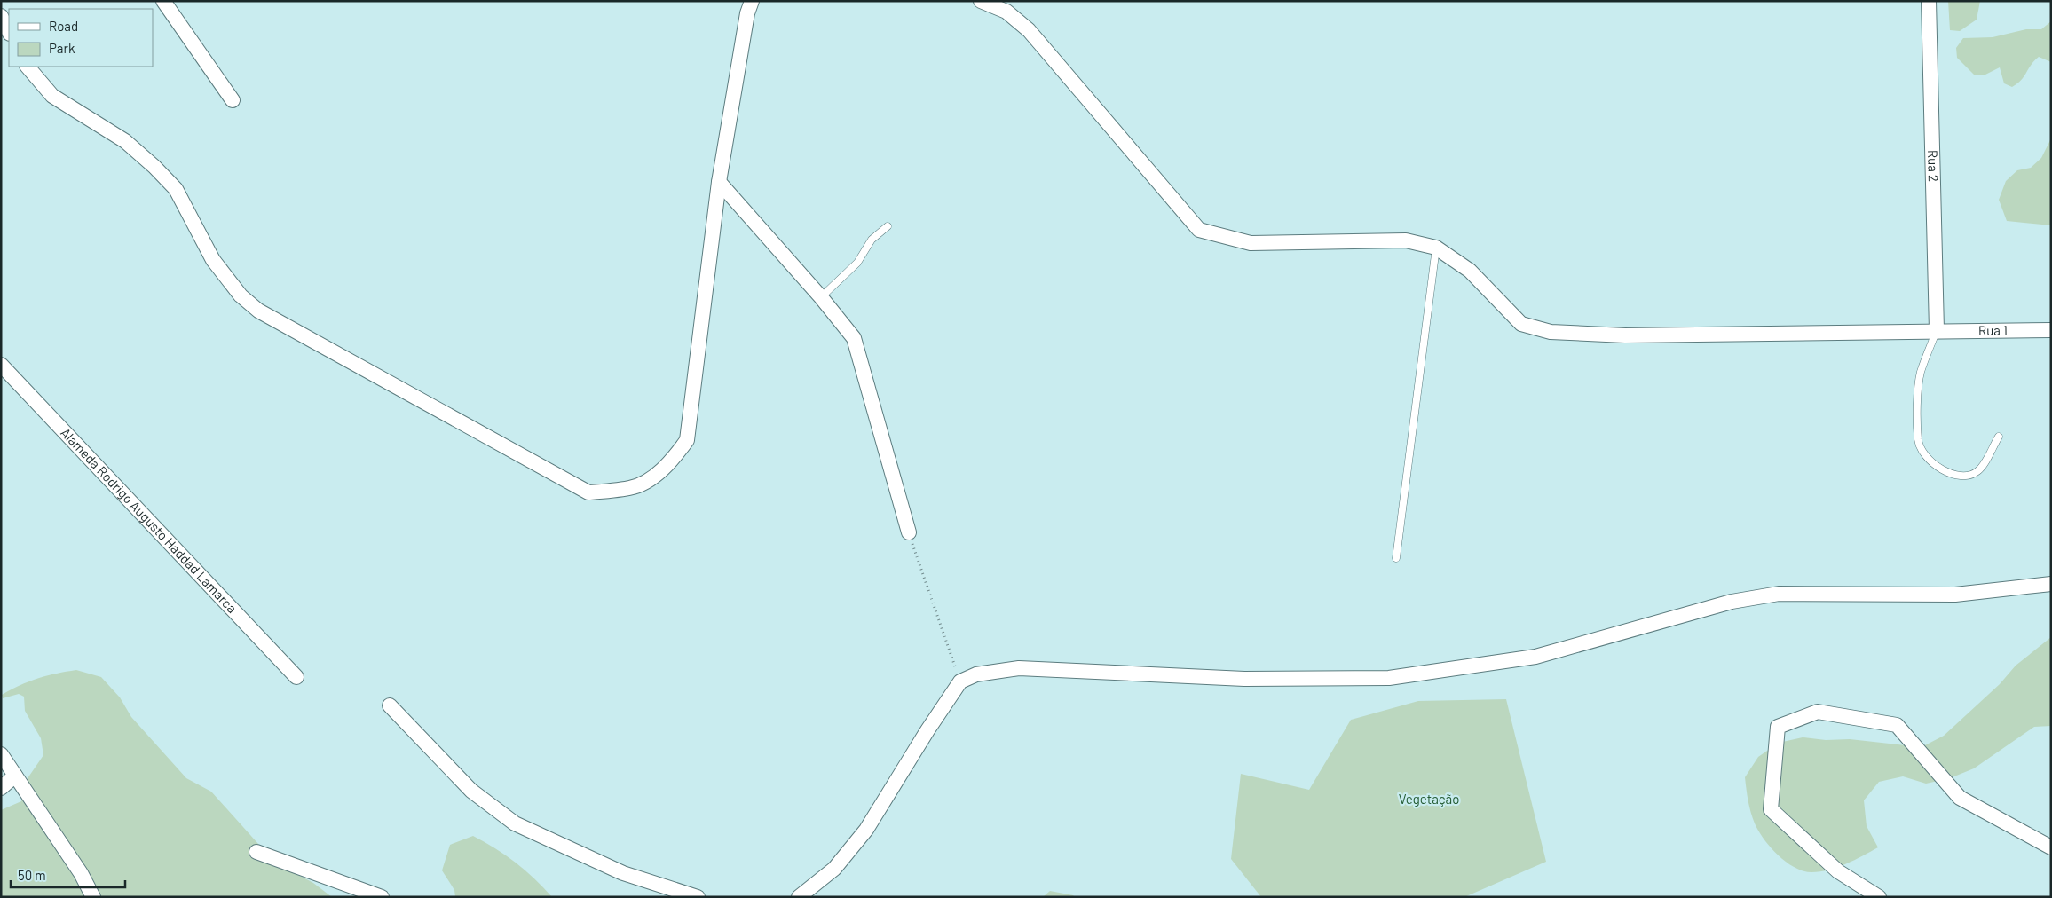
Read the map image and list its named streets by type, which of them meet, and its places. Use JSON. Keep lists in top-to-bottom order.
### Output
{
  "streets": {
    "street": ["Rua 2", "Rua 1", "Alameda Rodrigo Augusto Haddad Lamarca"]
  },
  "crossings": [
    ["Rua 2", "Rua 1"]
  ],
  "parks": ["Vegetação"],
  "legend": ["Road", "Park"],
  "scale_bar": "50 m"
}
